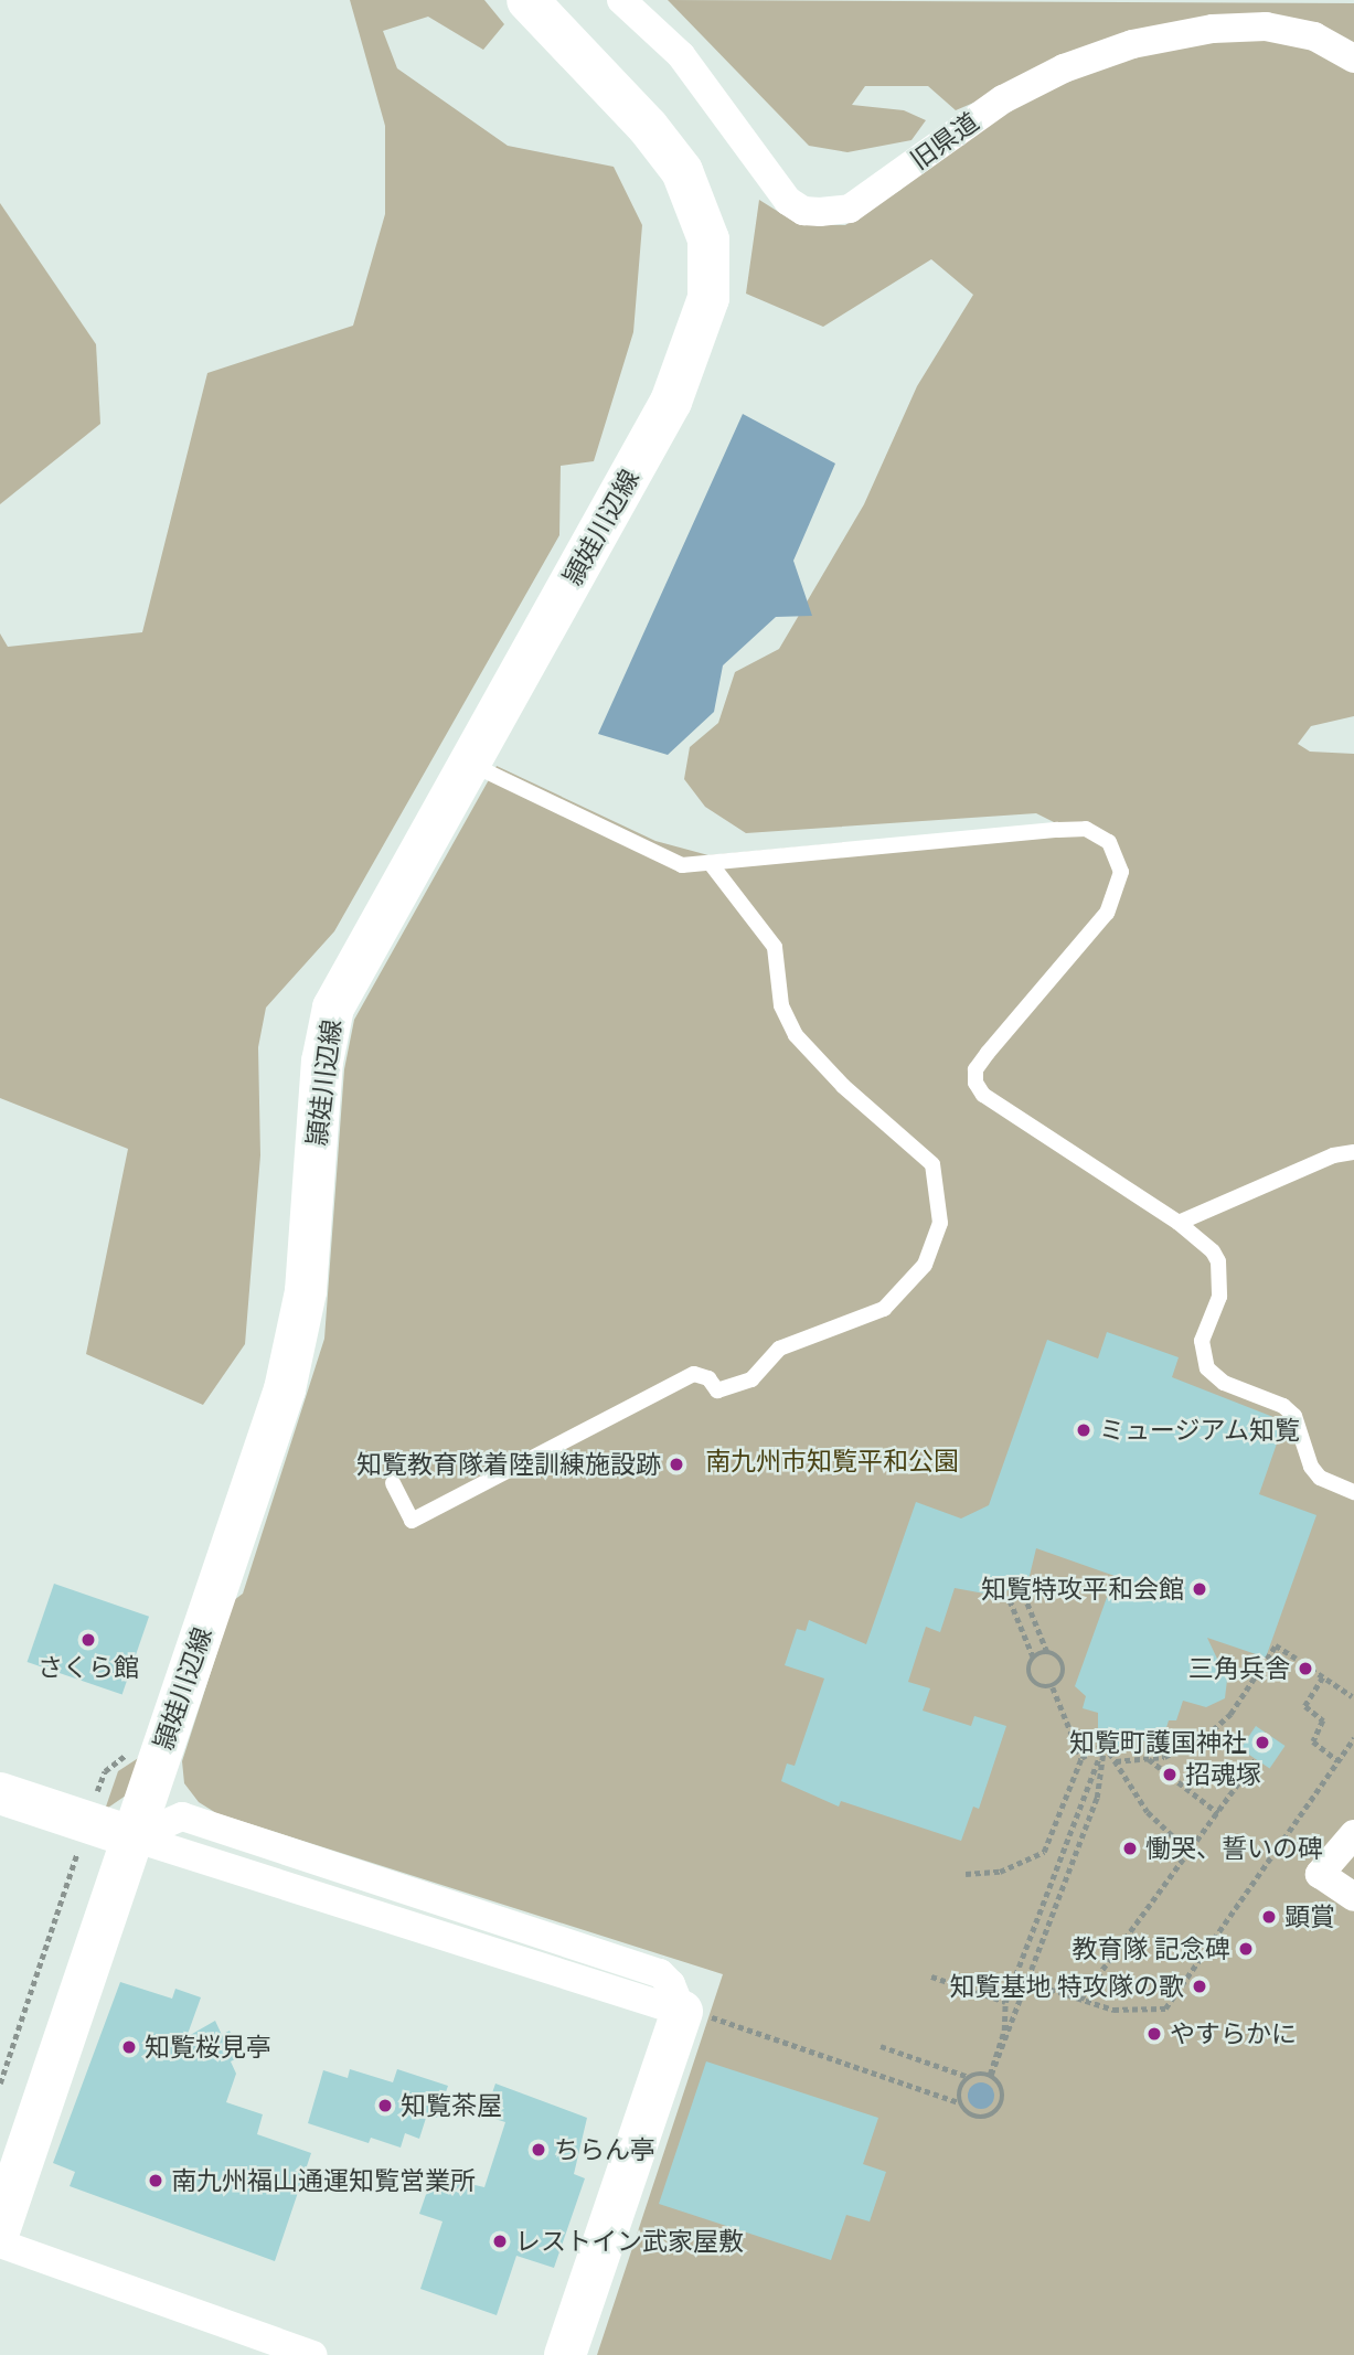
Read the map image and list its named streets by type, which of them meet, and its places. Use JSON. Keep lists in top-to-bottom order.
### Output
{
  "streets": {
    "main road": ["頴娃川辺線"],
    "street": ["旧県道"]
  },
  "parks": ["南九州市知覧平和公園"],
  "places": [
    "ミュージアム知覧",
    "知覧教育隊着陸訓練施設跡",
    "知覧特攻平和会館",
    "さくら館",
    "三角兵舎",
    "知覧町護国神社",
    "招魂塚",
    "慟哭、誓いの碑",
    "顕賞",
    "教育隊 記念碑",
    "知覧基地 特攻隊の歌",
    "やすらかに",
    "知覧桜見亭",
    "知覧茶屋",
    "ちらん亭",
    "南九州福山通運知覧営業所",
    "レストイン武家屋敷"
  ]
}
